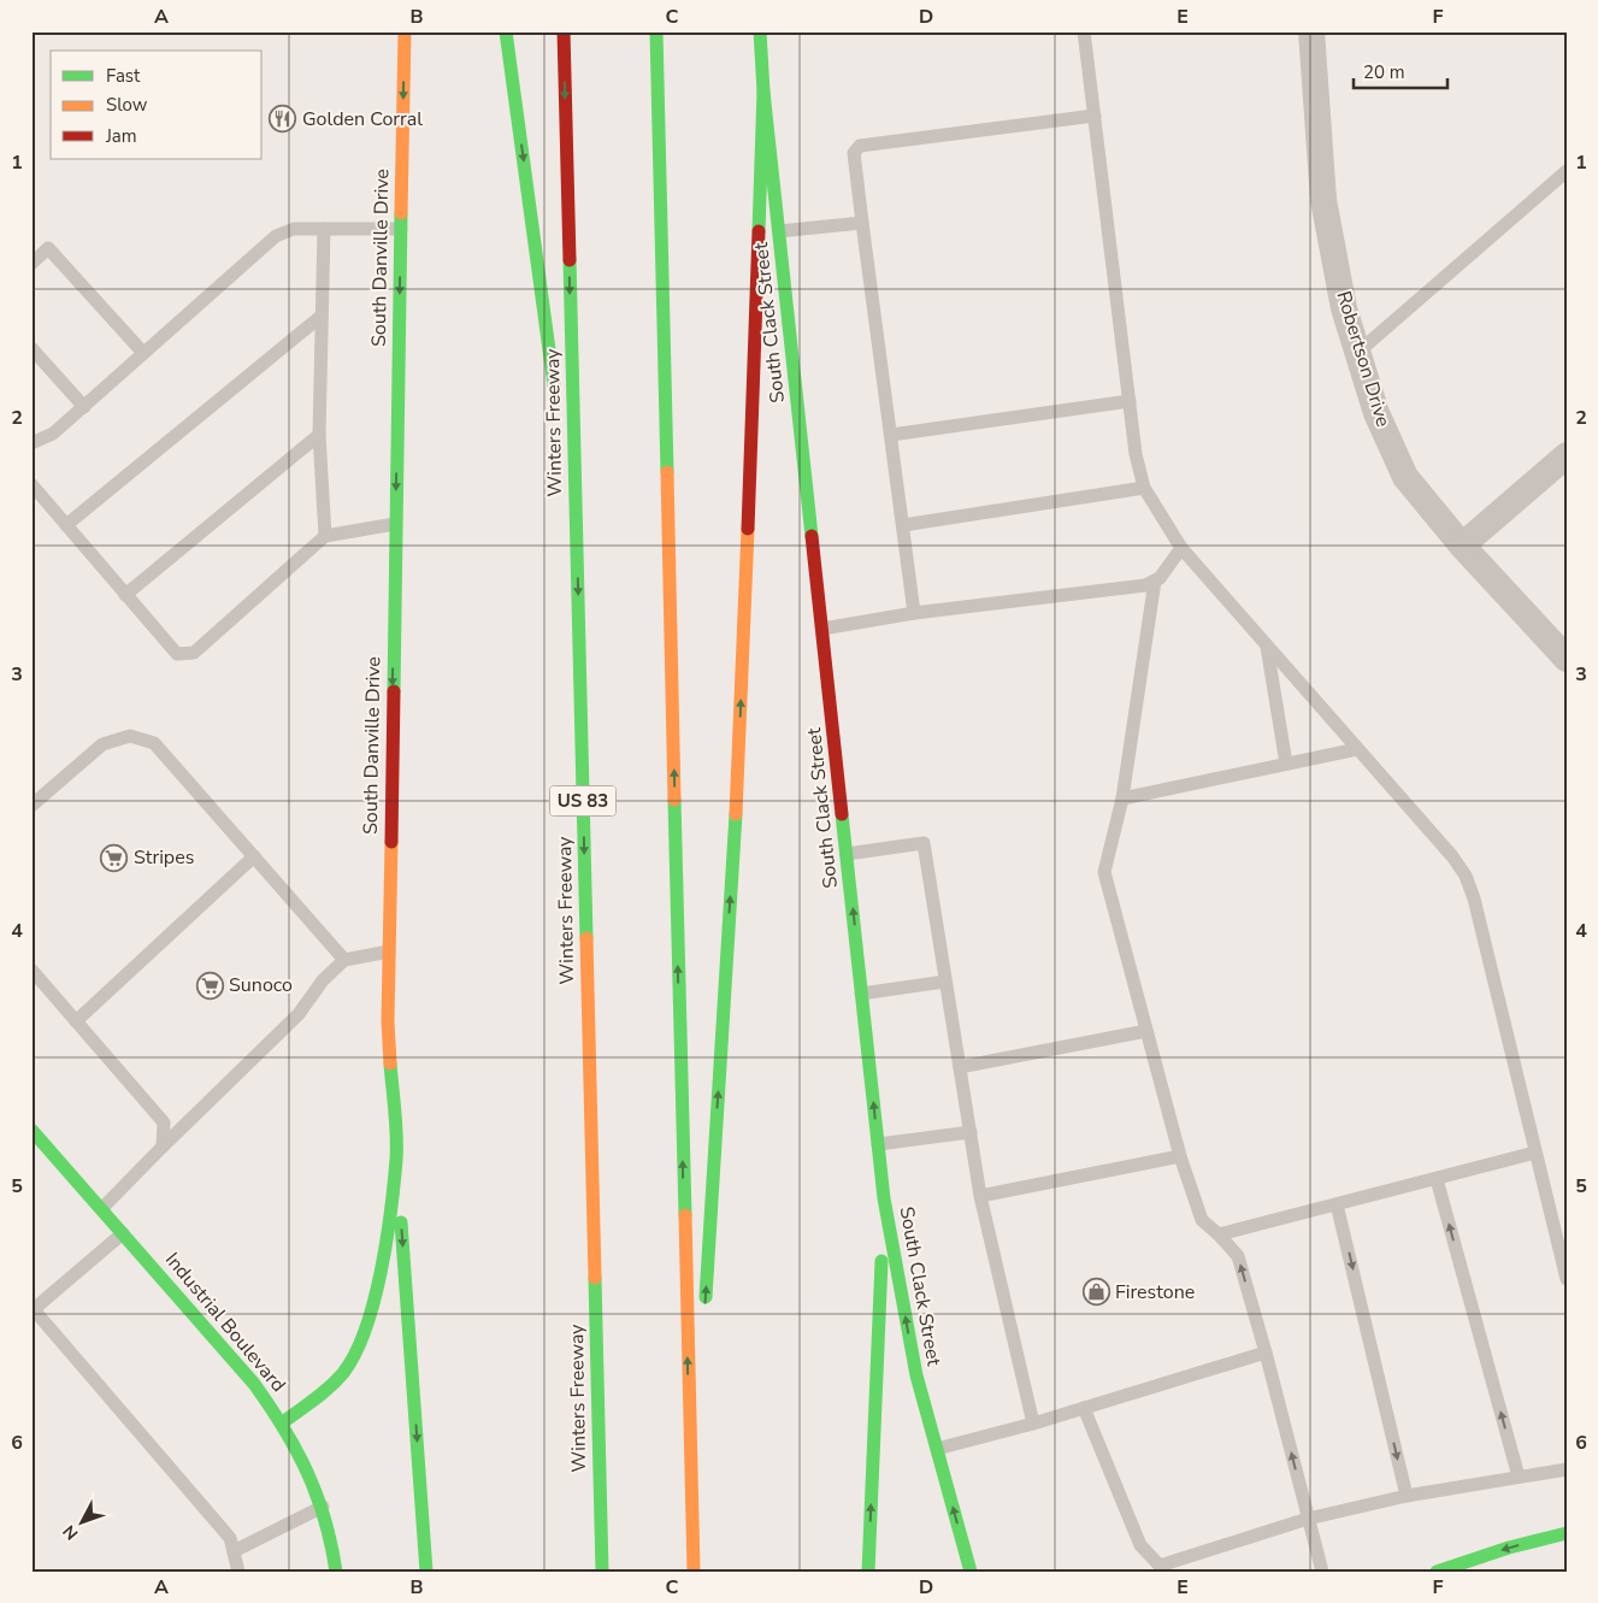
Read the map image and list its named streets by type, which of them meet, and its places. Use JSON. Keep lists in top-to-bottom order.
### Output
{
  "streets": {
    "main road": [
      "South Danville Drive",
      "South Clack Street",
      "Winters Freeway",
      "US 83",
      "Industrial Boulevard"
    ],
    "street": ["Robertson Drive"]
  },
  "crossings": [
    ["South Danville Drive", "Industrial Boulevard"]
  ],
  "one_way": ["South Danville Drive"],
  "places": {
    "restaurant": ["Golden Corral"],
    "supermarket": ["Stripes", "Sunoco"],
    "shop": ["Firestone"]
  },
  "legend": ["Fast", "Slow", "Jam"],
  "scale_bar": "20 m",
  "north": "bottom left",
  "grid": {
    "columns": [
      "A",
      "B",
      "C",
      "D",
      "E",
      "F"
    ],
    "rows": [
      "1",
      "2",
      "3",
      "4",
      "5",
      "6"
    ]
  }
}
